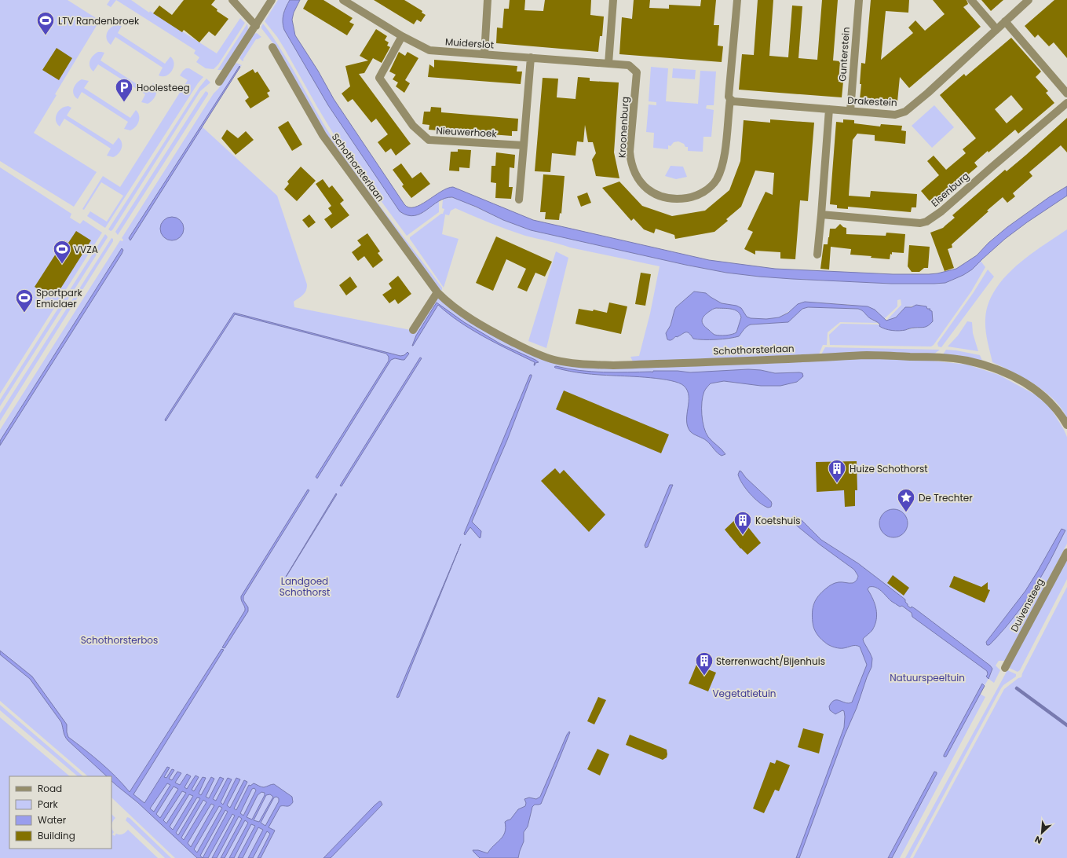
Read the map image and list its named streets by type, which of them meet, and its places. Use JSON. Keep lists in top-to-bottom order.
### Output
{
  "streets": {
    "street": [
      "Muiderslot",
      "Gunterstein",
      "Drakestein",
      "Kroonenburg",
      "Nieuwerhoek",
      "Schothorsterlaan",
      "Elsenburg",
      "Duivensteeg"
    ]
  },
  "crossings": [
    ["Muiderslot", "Kroonenburg"],
    ["Muiderslot", "Nieuwerhoek"],
    ["Gunterstein", "Drakestein"],
    ["Drakestein", "Kroonenburg"]
  ],
  "parks": [
    "Landgoed Schothorst",
    "Schothorsterbos",
    "Natuurspeeltuin",
    "Vegetatietuin"
  ],
  "places": {
    "sports": ["LTV Randenbroek", "VVZA", "Sportpark Emiclaer"],
    "parking": ["Hoolesteeg"],
    "building": ["Huize Schothorst", "Koetshuis", "Sterrenwacht/Bijenhuis"],
    "place": ["De Trechter"]
  },
  "legend": [
    "Road",
    "Park",
    "Water",
    "Building"
  ],
  "north": "bottom left"
}
